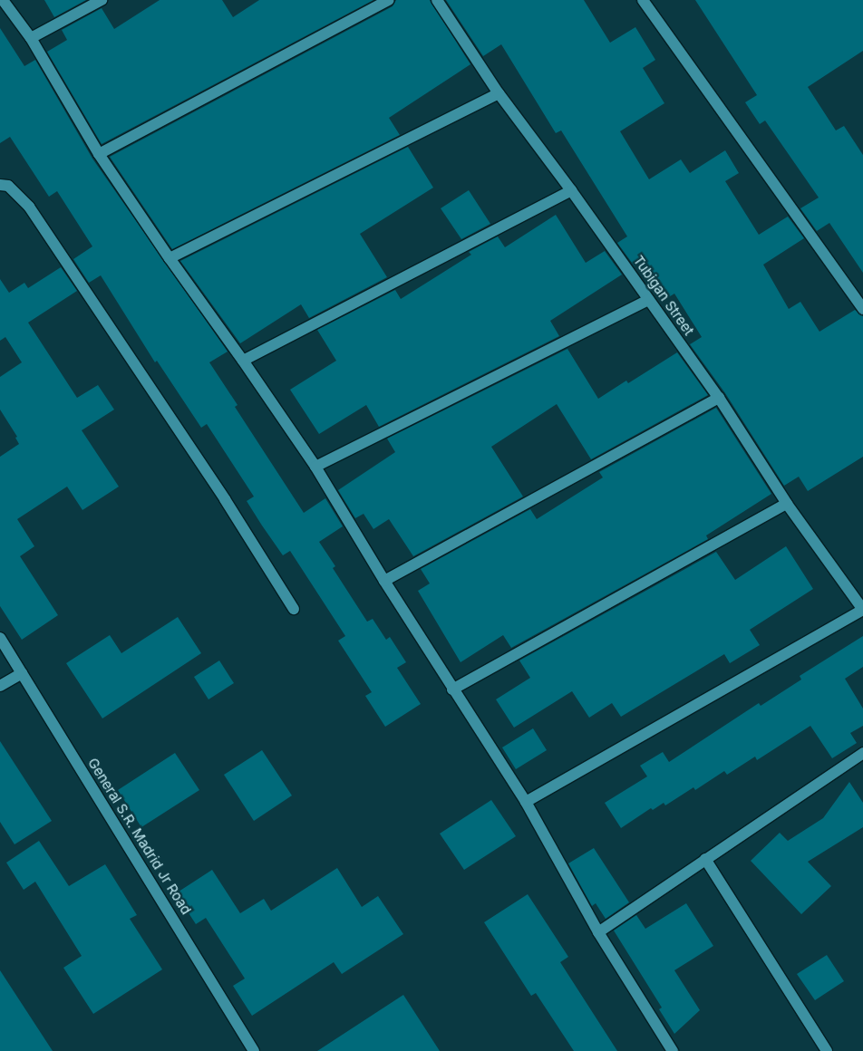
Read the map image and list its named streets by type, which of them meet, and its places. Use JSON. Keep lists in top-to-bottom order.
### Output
{
  "streets": {
    "street": ["Tubigan Street", "General S.R. Madrid Jr Road"]
  }
}
